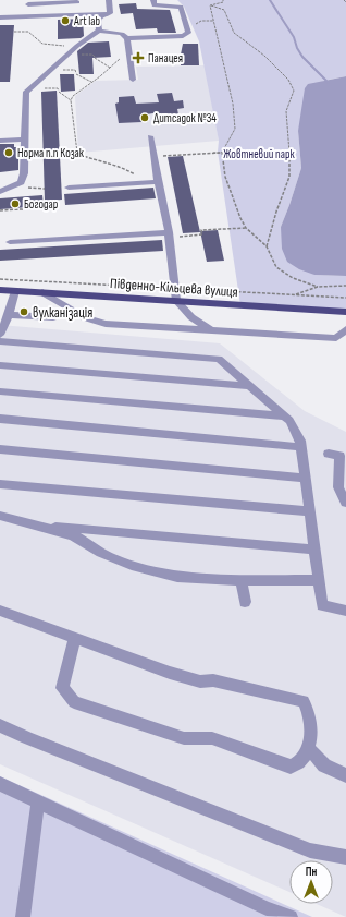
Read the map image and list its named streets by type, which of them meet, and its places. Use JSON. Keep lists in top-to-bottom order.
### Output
{
  "streets": {
    "main road": ["Південно-Кільцева вулиця"]
  },
  "parks": ["Жовтневий парк"],
  "places": {
    "other": [
      "Art lab",
      "Дитсадок №34",
      "Норма п.п Козак",
      "Богодар",
      "вулканізація"
    ],
    "health": ["Панацея"]
  },
  "north": "top"
}
